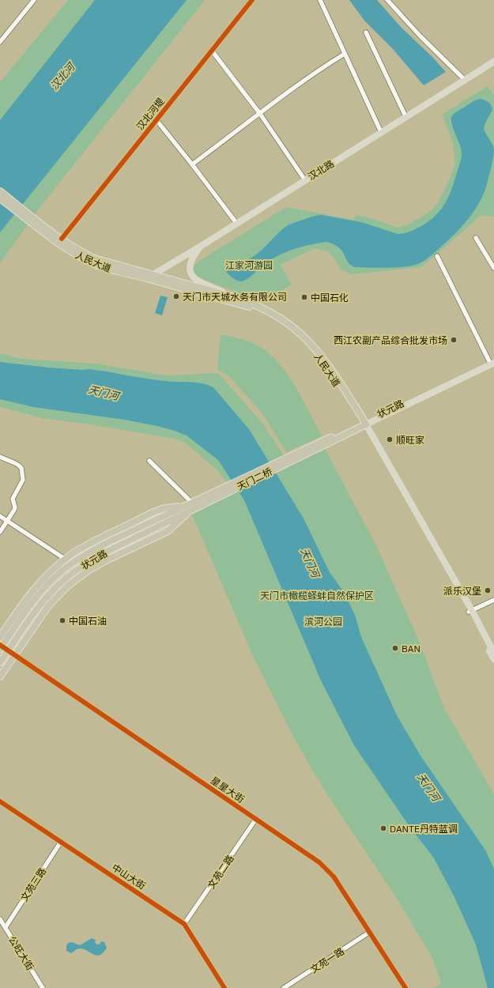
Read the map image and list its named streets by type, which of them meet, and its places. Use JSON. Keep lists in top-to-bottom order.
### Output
{
  "streets": {
    "highway": ["人民大道", "状元路", "天门二桥"],
    "main road": ["汉北路"],
    "street": [
      "汉北河堤",
      "星星大街",
      "文苑二路",
      "中山大街",
      "文苑三路",
      "公旺大街",
      "文苑一路"
    ]
  },
  "crossings": [
    ["汉北河堤", "人民大道"],
    ["汉北路", "人民大道"],
    ["人民大道", "状元路"],
    ["状元路", "天门二桥"],
    ["状元路", "星星大街"],
    ["星星大街", "文苑二路"],
    ["星星大街", "文苑一路"],
    ["文苑二路", "中山大街"],
    ["中山大街", "文苑三路"],
    ["文苑三路", "公旺大街"]
  ],
  "water": ["汉北河", "天门河"],
  "parks": ["江家河游园", "天门市橄榄蛏蚌自然保护区", "滨河公园"],
  "places": [
    "天门市天城水务有限公司",
    "中国石化",
    "西江农副产品综合批发市场",
    "顺旺家",
    "派乐汉堡",
    "中国石油",
    "BAN",
    "DANTE丹特蓝调"
  ]
}
